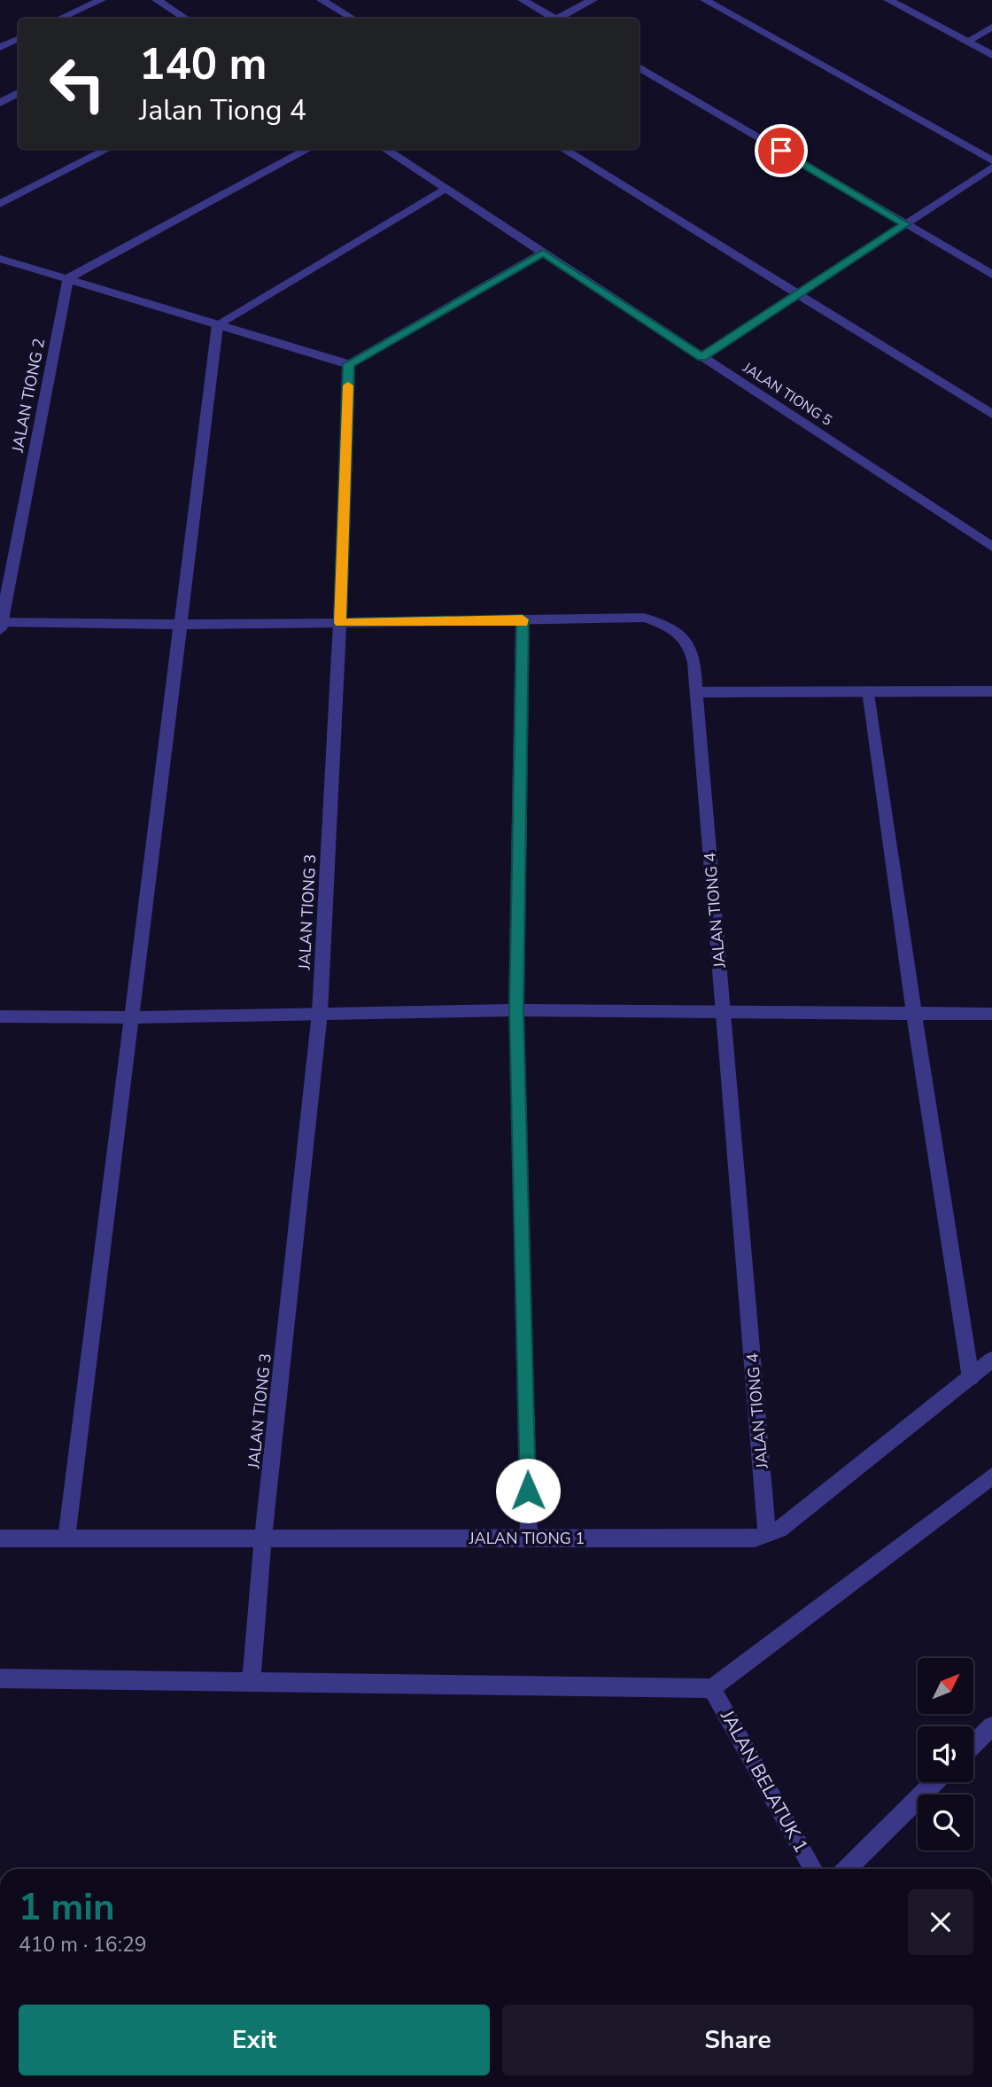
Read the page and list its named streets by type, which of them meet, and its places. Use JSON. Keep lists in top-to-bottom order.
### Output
{
  "streets": {
    "street": [
      "JALAN TIONG 5",
      "JALAN TIONG 2",
      "JALAN TIONG 4",
      "JALAN TIONG 3",
      "JALAN TIONG 1",
      "JALAN BELATUK 1"
    ]
  },
  "crossings": [
    ["JALAN TIONG 2", "JALAN TIONG 4"],
    ["JALAN TIONG 4", "JALAN TIONG 3"],
    ["JALAN TIONG 4", "JALAN TIONG 1"],
    ["JALAN TIONG 3", "JALAN TIONG 1"]
  ],
  "north": "top right",
  "page": {
    "turn": ["140 m", "Jalan Tiong 4"],
    "heading": ["1 min", "410 m · 16:29"],
    "buttons": ["Exit", "Share"]
  }
}
